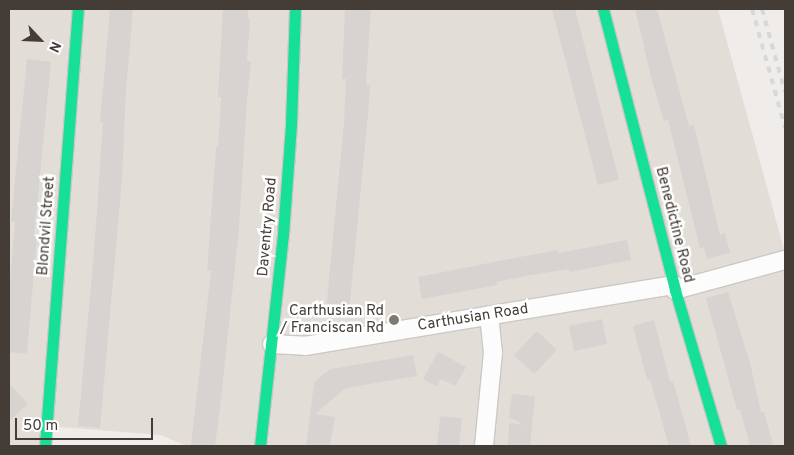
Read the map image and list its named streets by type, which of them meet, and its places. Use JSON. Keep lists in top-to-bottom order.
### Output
{
  "streets": {
    "street": [
      "Benedictine Road",
      "Blondvil Street",
      "Daventry Road",
      "Carthusian Road"
    ]
  },
  "crossings": [
    ["Benedictine Road", "Carthusian Road"],
    ["Daventry Road", "Carthusian Road"]
  ],
  "places": ["Carthusian Rd / Franciscan Rd"],
  "scale_bar": "50 m",
  "north": "bottom right"
}
